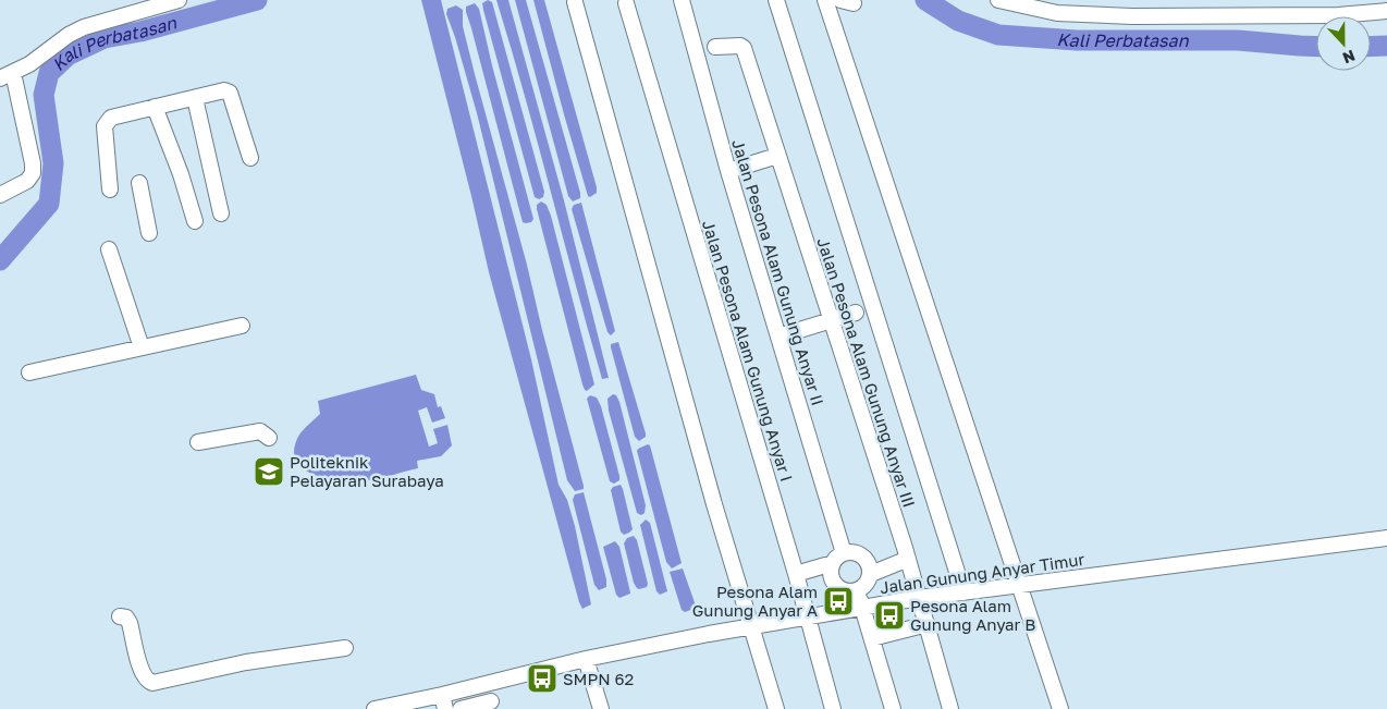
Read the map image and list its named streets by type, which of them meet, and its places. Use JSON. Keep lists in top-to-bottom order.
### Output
{
  "streets": {
    "street": [
      "Jalan Pesona Alam Gunung Anyar II",
      "Jalan Pesona Alam Gunung Anyar I",
      "Jalan Pesona Alam Gunung Anyar III",
      "Jalan Gunung Anyar Timur"
    ]
  },
  "crossings": [
    ["Jalan Pesona Alam Gunung Anyar I", "Jalan Gunung Anyar Timur"],
    ["Jalan Pesona Alam Gunung Anyar III", "Jalan Gunung Anyar Timur"]
  ],
  "water": ["Kali Perbatasan"],
  "places": {
    "school or university": ["Politeknik Pelayaran Surabaya"],
    "bus stop": ["Pesona Alam Gunung Anyar A", "Pesona Alam Gunung Anyar B", "SMPN 62"]
  },
  "north": "bottom"
}
